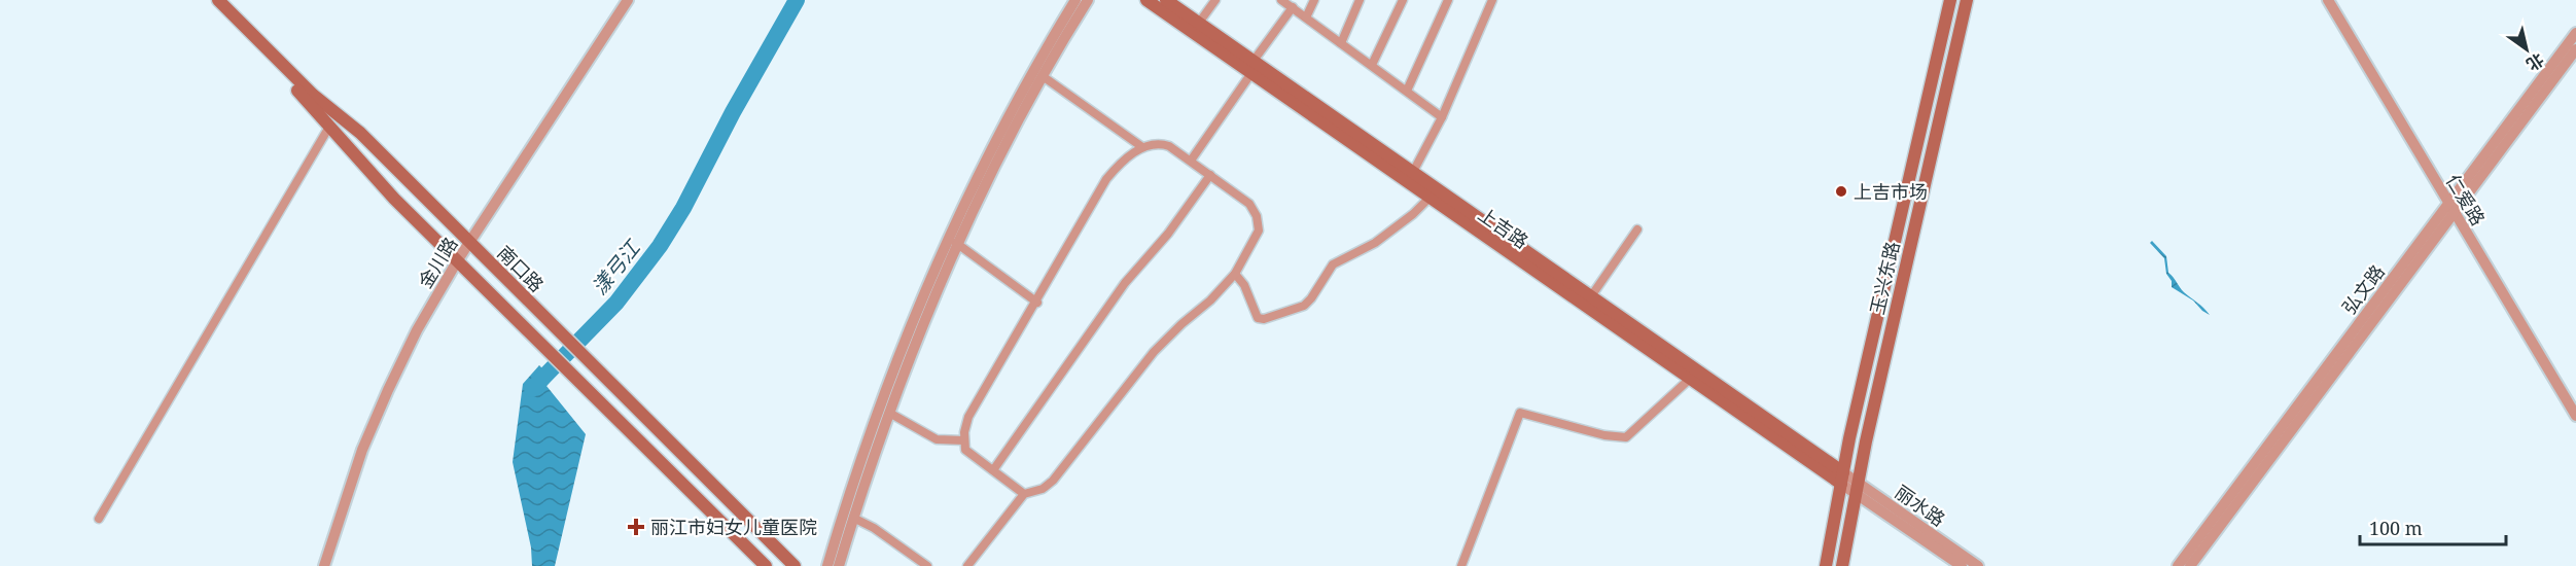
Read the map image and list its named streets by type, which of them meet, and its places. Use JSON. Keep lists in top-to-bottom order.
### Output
{
  "streets": {
    "main road": ["上吉路", "南口路", "玉兴东路"],
    "street": [
      "仁爱路",
      "金川路",
      "弘文路",
      "丽水路"
    ]
  },
  "crossings": [
    ["仁爱路", "弘文路"],
    ["上吉路", "玉兴东路"],
    ["上吉路", "丽水路"],
    ["金川路", "南口路"],
    ["玉兴东路", "丽水路"]
  ],
  "water": ["漾弓江"],
  "places": {
    "other": ["上吉市场"],
    "health": ["丽江市妇女儿童医院"]
  },
  "scale_bar": "100 m",
  "north": "bottom right"
}
